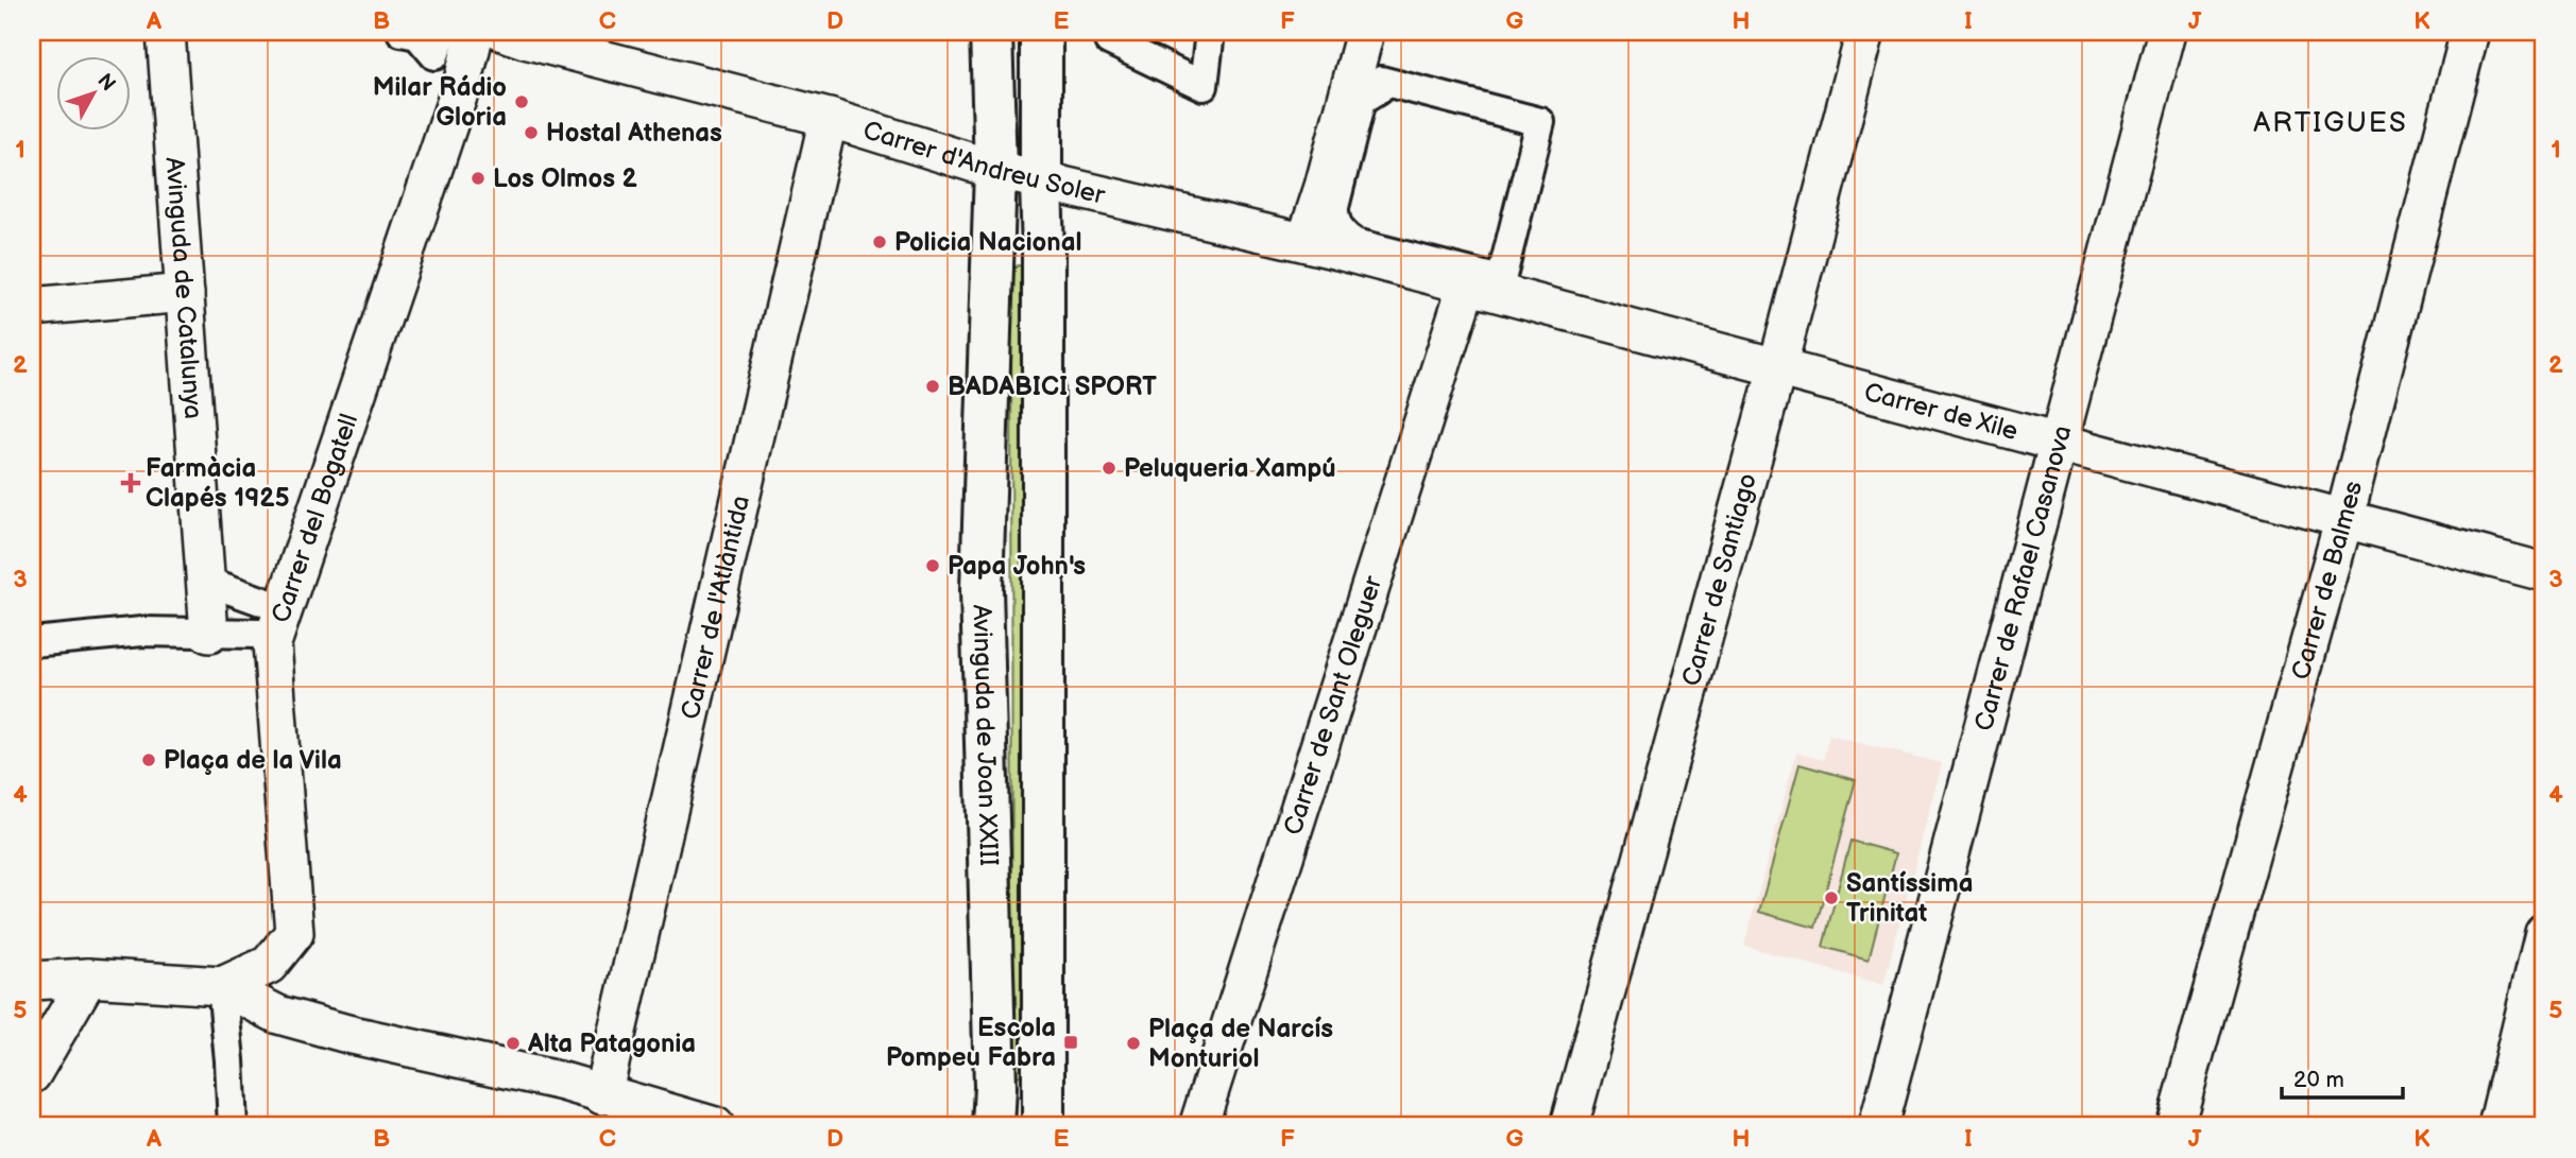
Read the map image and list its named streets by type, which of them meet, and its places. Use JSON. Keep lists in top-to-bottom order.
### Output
{
  "streets": {
    "street": [
      "Carrer d'Andreu Soler",
      "Avinguda de Catalunya",
      "Carrer de Xile",
      "Carrer del Bogatell",
      "Carrer de Rafael Casanova",
      "Carrer de Santiago",
      "Carrer de Balmes",
      "Carrer de l'Atlàntida",
      "Carrer de Sant Oleguer",
      "Avinguda de Joan XXIII"
    ]
  },
  "crossings": [
    ["Carrer d'Andreu Soler", "Carrer de Xile"],
    ["Carrer d'Andreu Soler", "Carrer de l'Atlàntida"],
    ["Carrer d'Andreu Soler", "Carrer de Sant Oleguer"],
    ["Carrer d'Andreu Soler", "Avinguda de Joan XXIII"],
    ["Carrer de Xile", "Carrer de Rafael Casanova"],
    ["Carrer de Xile", "Carrer de Santiago"],
    ["Carrer de Xile", "Carrer de Balmes"],
    ["Carrer de Xile", "Carrer de Sant Oleguer"]
  ],
  "districts": ["ARTIGUES"],
  "places": {
    "other": [
      "Milar Rádio Gloria",
      "Hostal Athenas",
      "Los Olmos 2",
      "Policia Nacional",
      "BADABICI SPORT",
      "Peluqueria Xampú",
      "Papa John's",
      "Plaça de la Vila",
      "Santíssima Trinitat",
      "Alta Patagonia",
      "Plaça de Narcís Monturiol"
    ],
    "health": ["Farmàcia Clapés 1925"],
    "transit": ["Escola Pompeu Fabra"]
  },
  "scale_bar": "20 m",
  "north": "top right",
  "grid": {
    "columns": [
      "A",
      "B",
      "C",
      "D",
      "E",
      "F",
      "G",
      "H",
      "I",
      "J",
      "K"
    ],
    "rows": [
      "1",
      "2",
      "3",
      "4",
      "5"
    ]
  }
}
